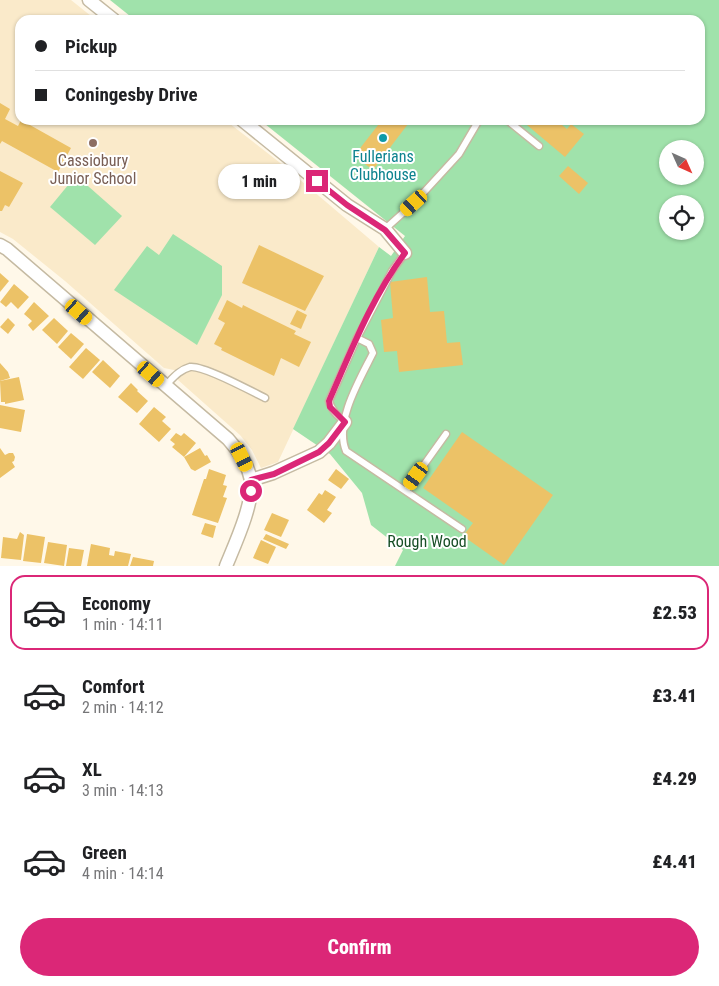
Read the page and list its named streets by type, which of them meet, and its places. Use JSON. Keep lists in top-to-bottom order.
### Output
{
  "parks": ["Rough Wood"],
  "places": ["Fullerians Clubhouse", "Cassiobury Junior School"],
  "north": "bottom right",
  "page": {
    "banner": ["Pickup", "Coningesby Drive"],
    "bubble": "1 min",
    "list": [
      {
        "name": "Economy",
        "note": "1 min · 14:11",
        "value": "£2.53"
      },
      {
        "name": "Comfort",
        "note": "2 min · 14:12",
        "value": "£3.41"
      },
      {
        "name": "XL",
        "note": "3 min · 14:13",
        "value": "£4.29"
      },
      {
        "name": "Green",
        "note": "4 min · 14:14",
        "value": "£4.41"
      }
    ],
    "buttons": "Confirm"
  }
}
